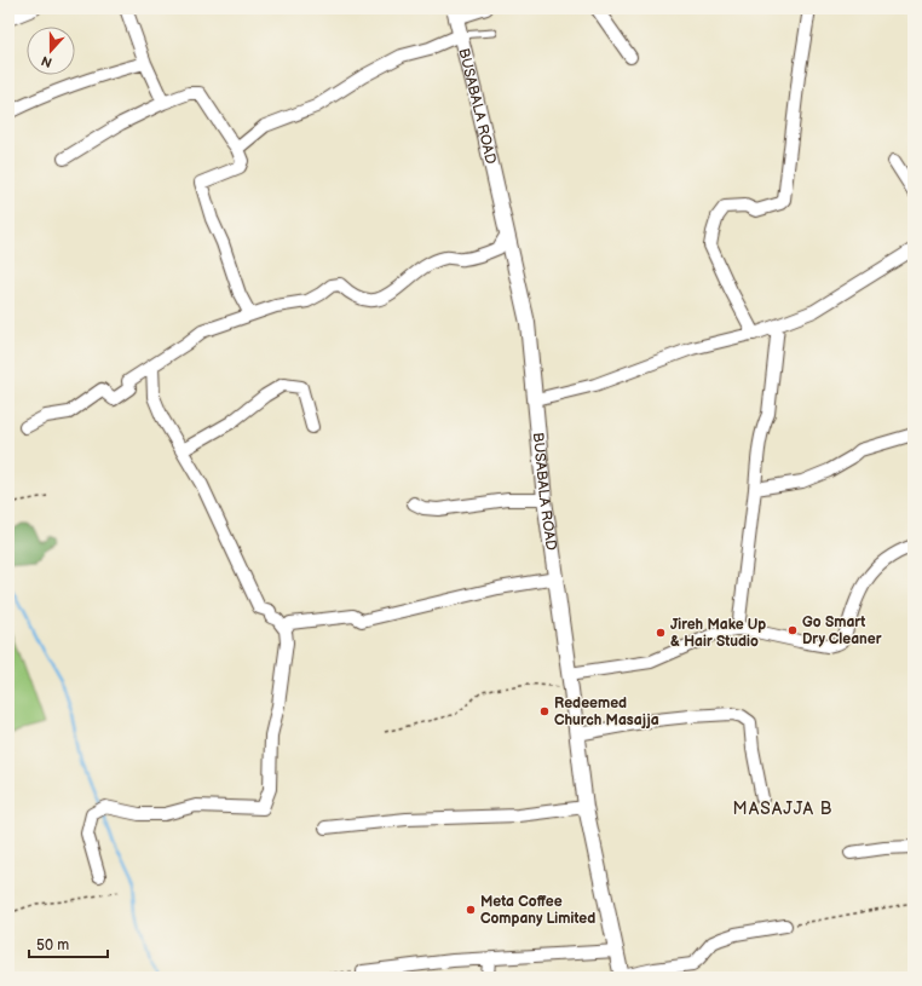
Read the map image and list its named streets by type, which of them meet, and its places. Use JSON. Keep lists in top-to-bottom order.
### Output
{
  "streets": {
    "street": ["BUSABALA ROAD"]
  },
  "districts": ["MASAJJA B"],
  "places": [
    "Go Smart Dry Cleaner",
    "Jireh Make Up & Hair Studio",
    "Redeemed Church Masajja",
    "Meta Coffee Company Limited"
  ],
  "scale_bar": "50 m",
  "north": "bottom"
}
